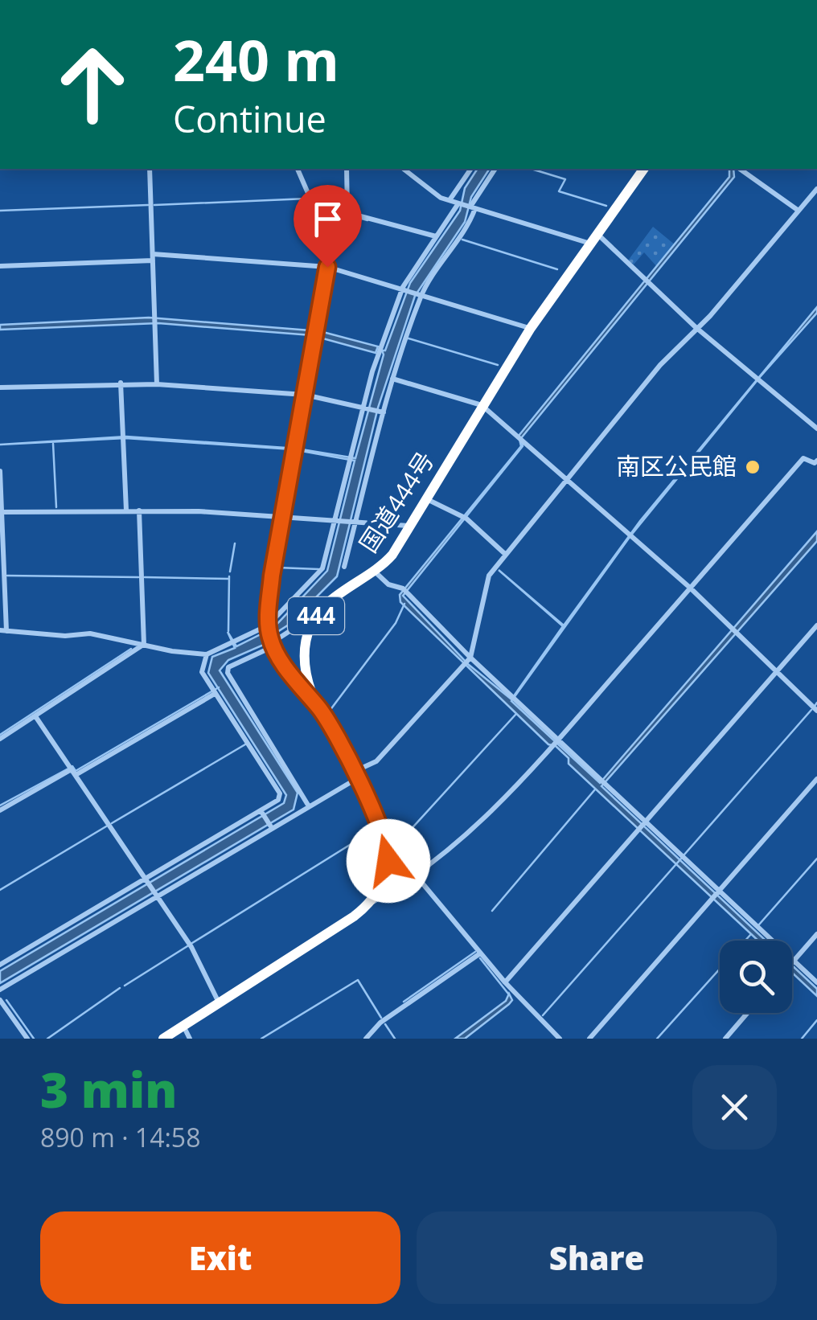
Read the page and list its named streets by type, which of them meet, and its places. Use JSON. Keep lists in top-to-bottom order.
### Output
{
  "streets": {
    "highway": ["国道444号", "444"]
  },
  "crossings": [
    ["国道444号", "444"]
  ],
  "places": ["南区公民館"],
  "page": {
    "turn": ["240 m", "Continue"],
    "heading": ["3 min", "890 m · 14:58"],
    "buttons": ["Exit", "Share"]
  }
}
